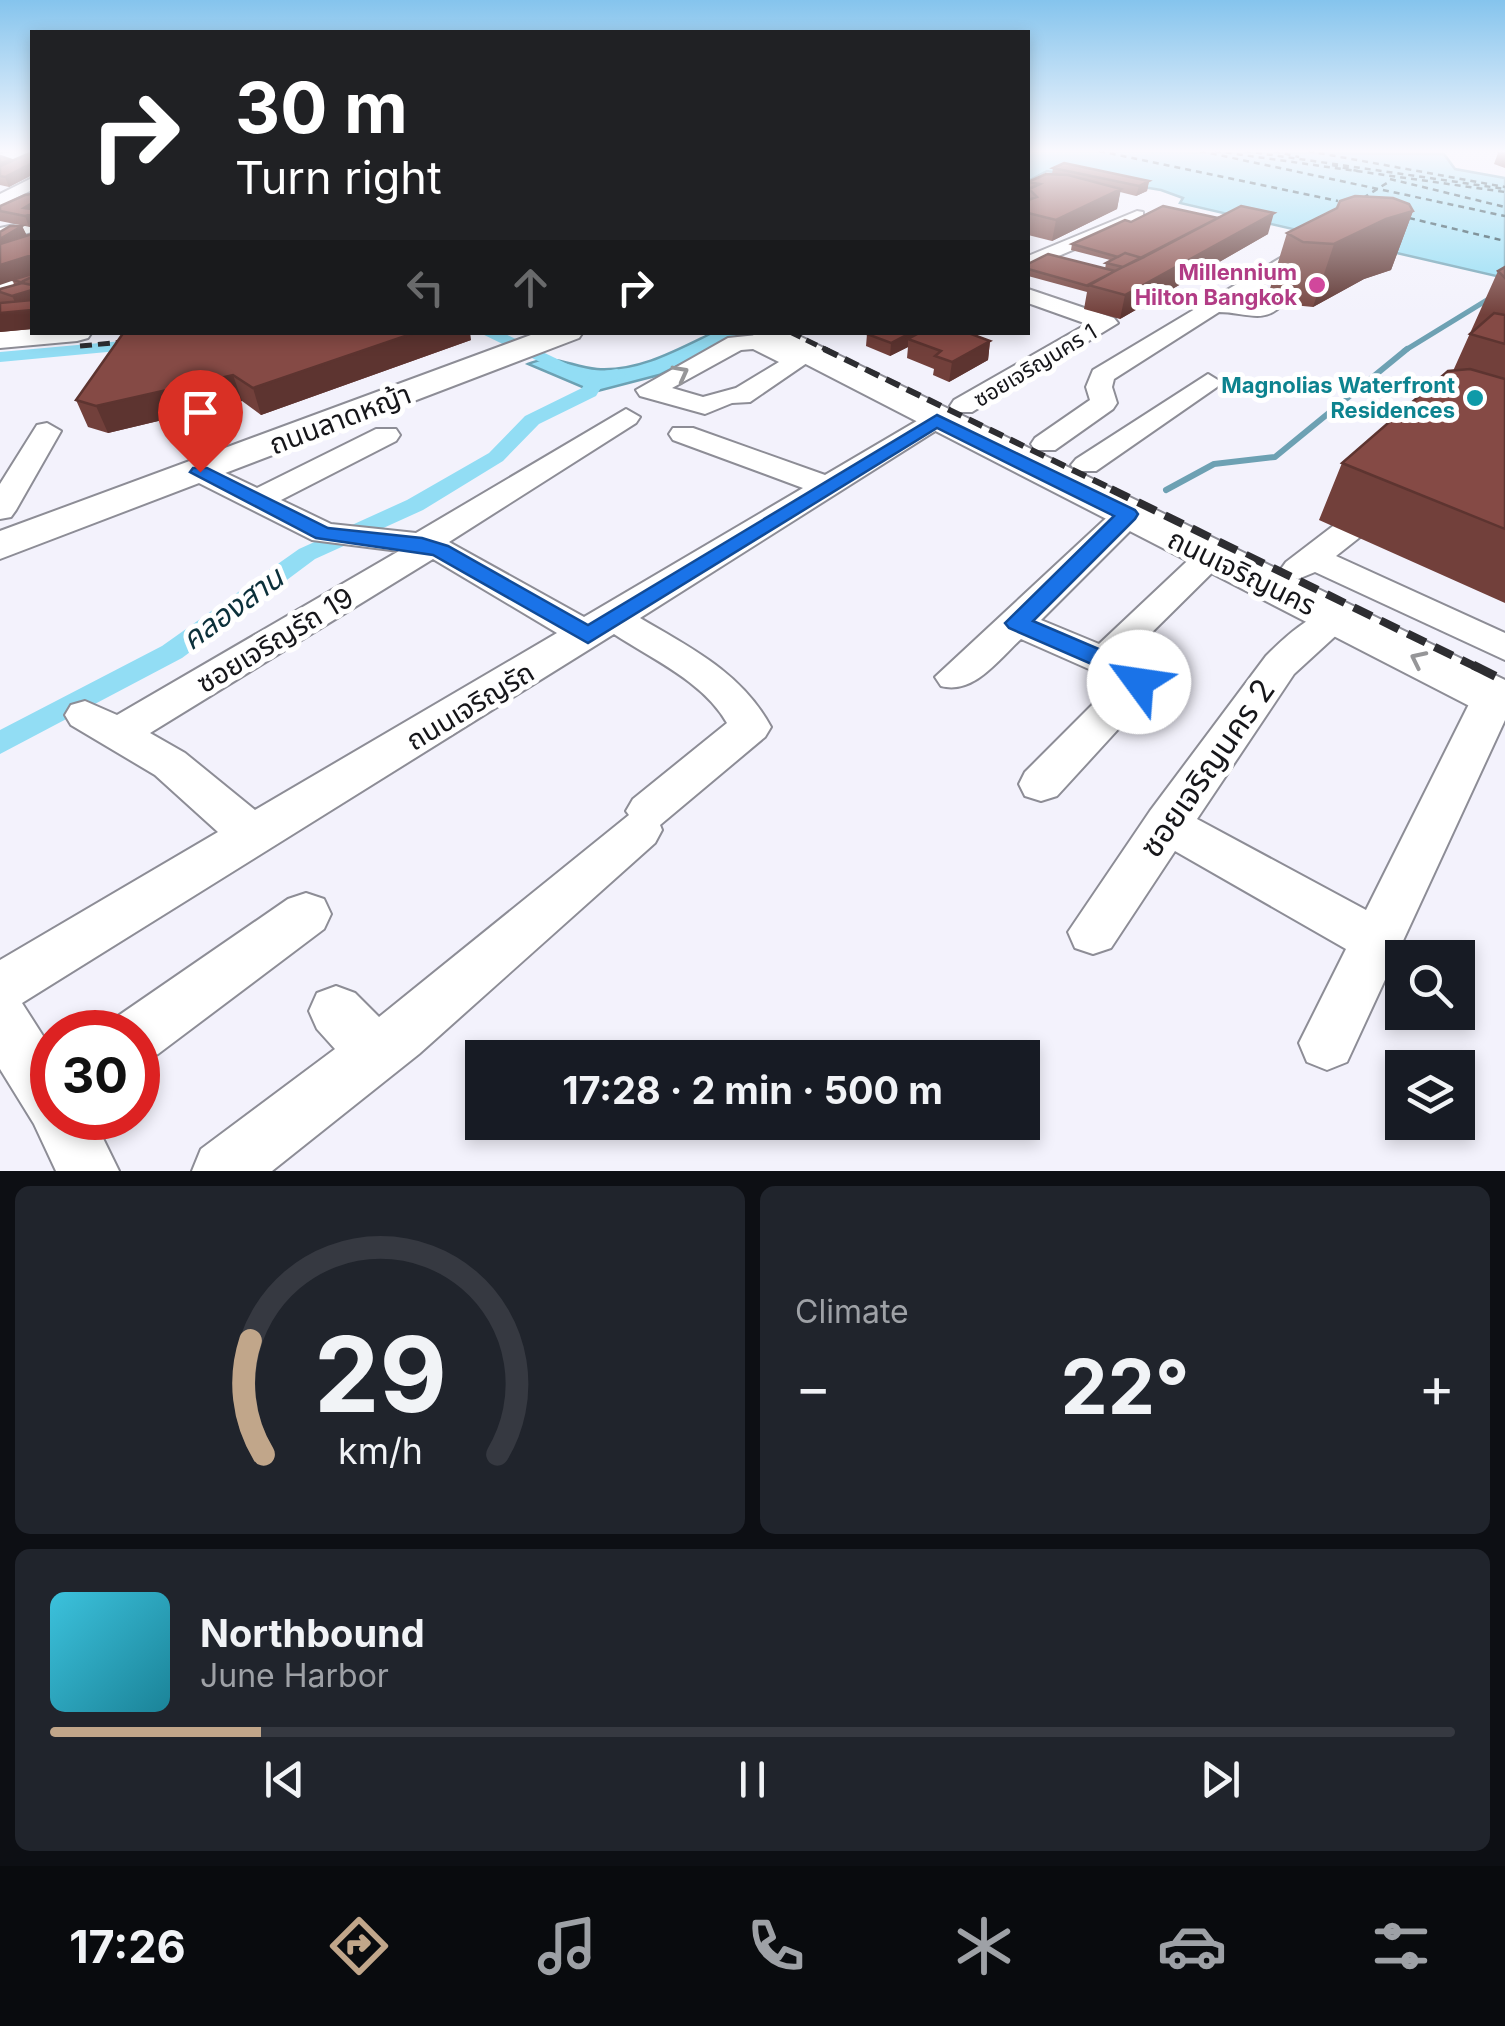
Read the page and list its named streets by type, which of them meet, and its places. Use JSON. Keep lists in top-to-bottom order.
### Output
{
  "streets": {
    "main road": ["ถนนลาดหญ้า", "ถนนเจริญนคร"],
    "street": [
      "ซอยเจริญนคร 1",
      "ซอยเจริญรัถ 19",
      "ถนนเจริญรัถ",
      "ซอยเจริญนคร 2"
    ]
  },
  "crossings": [
    ["ซอยเจริญนคร 1", "ถนนเจริญนคร"],
    ["ซอยเจริญนคร 1", "ถนนเจริญรัถ"],
    ["ถนนเจริญนคร", "ถนนเจริญรัถ"],
    ["ถนนเจริญนคร", "ซอยเจริญนคร 2"],
    ["ซอยเจริญรัถ 19", "ถนนเจริญรัถ"]
  ],
  "water": ["คลองสาน"],
  "places": ["Millennium Hilton Bangkok", "Magnolias Waterfront Residences"],
  "page": {
    "turn": ["30 m", "Turn right"],
    "limit": "30",
    "trip": "17:28 · 2 min · 500 m",
    "tile": "Climate",
    "heat": ["−", "22°", "+"],
    "song": ["Northbound", "June Harbor"],
    "tabs": "17:26",
    "gauge": ["29", "km/h"]
  }
}
